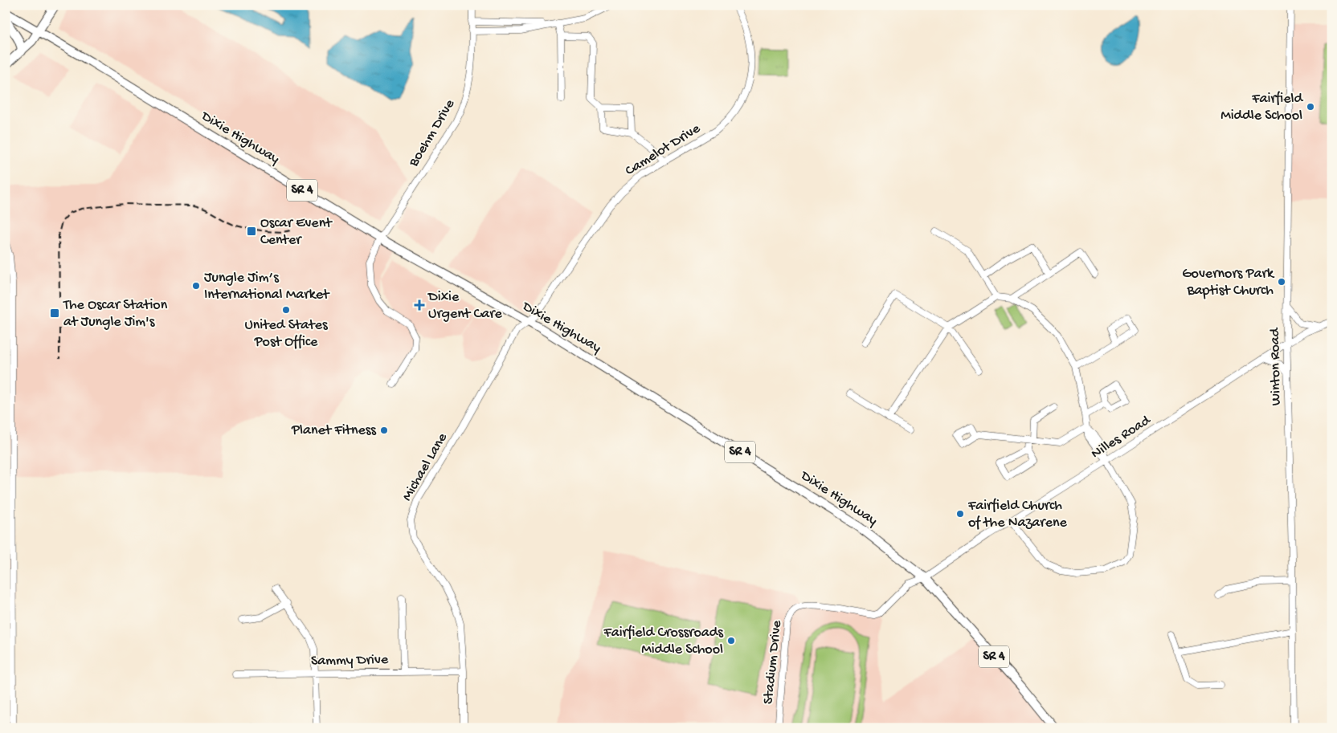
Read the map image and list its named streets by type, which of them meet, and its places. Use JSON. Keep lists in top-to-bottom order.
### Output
{
  "streets": {
    "main road": ["Dixie Highway", "SR 4"],
    "street": [
      "Boehm Drive",
      "Camelot Drive",
      "Winton Road",
      "Nilles Road",
      "Michael Lane",
      "Sammy Drive",
      "Stadium Drive"
    ]
  },
  "crossings": [
    ["Boehm Drive", "Dixie Highway"],
    ["Dixie Highway", "Camelot Drive"],
    ["Dixie Highway", "Nilles Road"],
    ["Dixie Highway", "Michael Lane"],
    ["Dixie Highway", "Stadium Drive"],
    ["Camelot Drive", "Michael Lane"],
    ["Winton Road", "Nilles Road"],
    ["Nilles Road", "Stadium Drive"],
    ["Michael Lane", "Sammy Drive"]
  ],
  "places": {
    "other": [
      "Fairfield Middle School",
      "Governors Park Baptist Church",
      "Jungle Jim’s International Market",
      "United States Post Office",
      "Planet Fitness",
      "Fairfield Church of the Nazarene",
      "Fairfield Crossroads Middle School"
    ],
    "transit": ["Oscar Event Center", "The Oscar Station at Jungle Jim's"],
    "health": ["Dixie Urgent Care"]
  }
}
